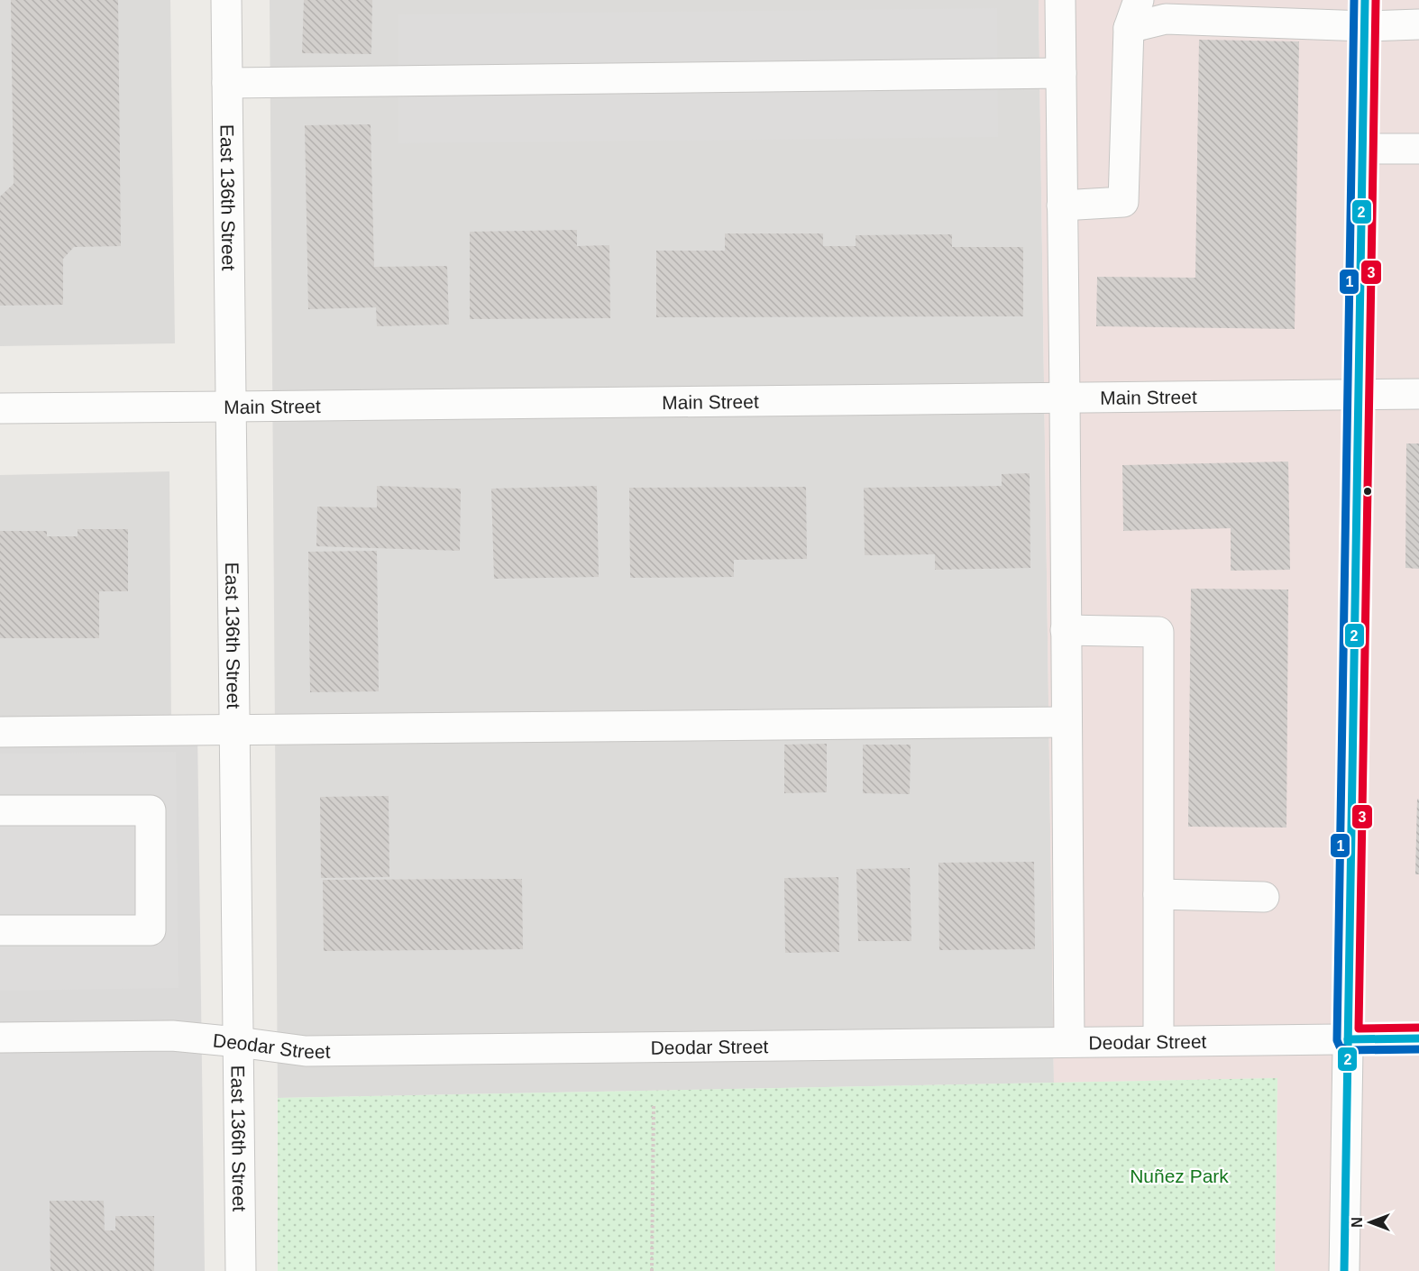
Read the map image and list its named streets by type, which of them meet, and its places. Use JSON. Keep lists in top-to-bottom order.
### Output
{
  "streets": {
    "street": ["East 136th Street", "Main Street", "Deodar Street"]
  },
  "crossings": [
    ["East 136th Street", "Main Street"],
    ["East 136th Street", "Deodar Street"]
  ],
  "parks": ["Nuñez Park"],
  "lines": ["transit line 2", "transit line 1", "transit line 3"],
  "north": "left"
}
